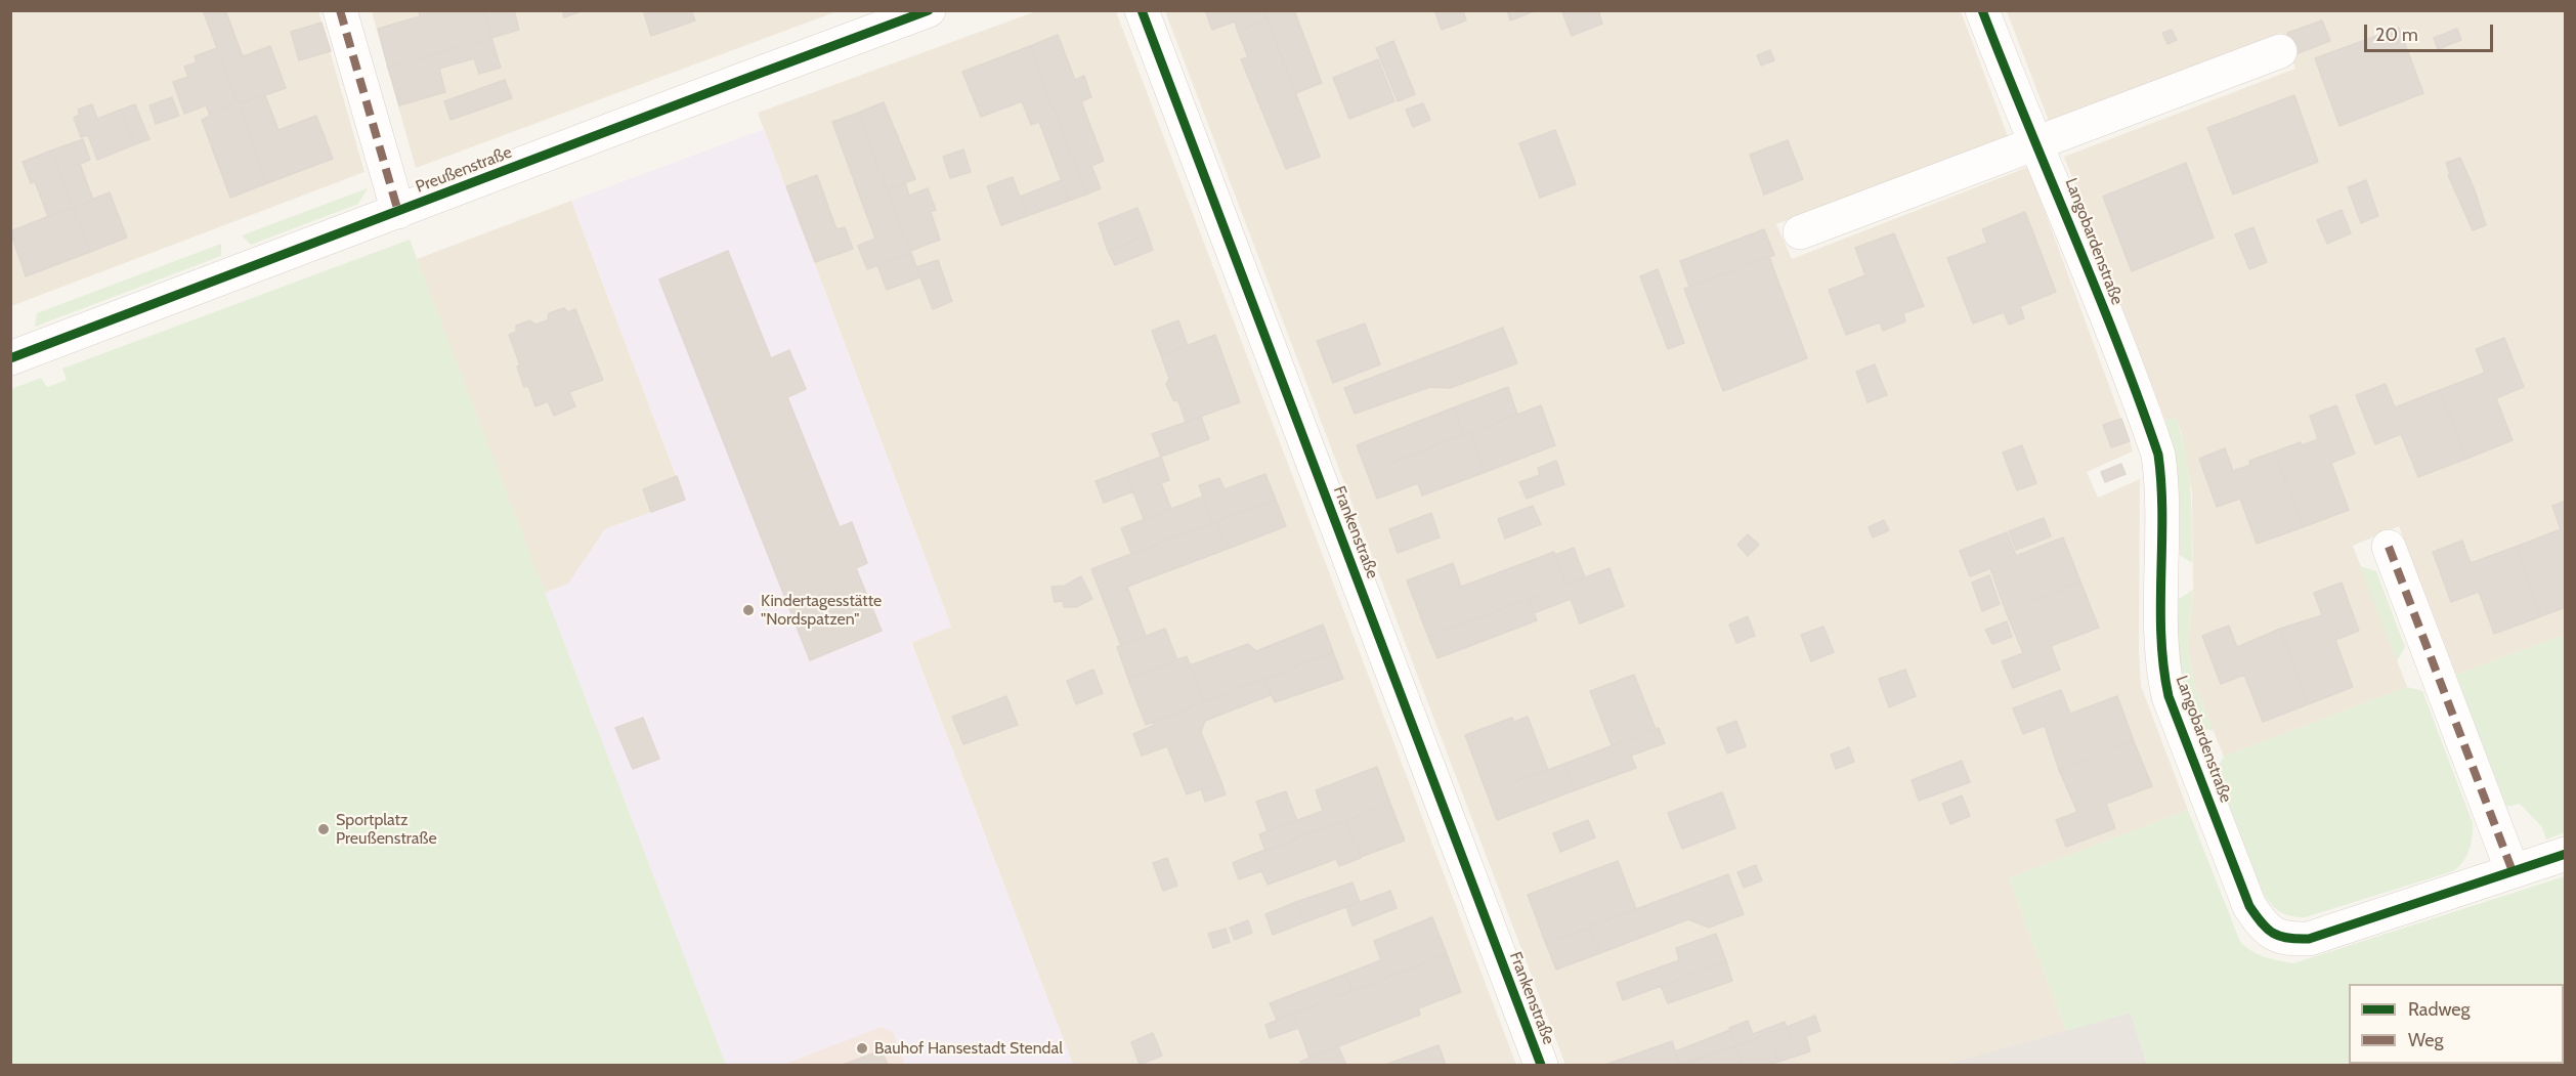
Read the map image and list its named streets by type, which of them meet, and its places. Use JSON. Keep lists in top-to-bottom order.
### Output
{
  "streets": {
    "street": ["Preußenstraße", "Langobardenstraße", "Frankenstraße"]
  },
  "places": ["Kindertagesstätte \"Nordspatzen\"", "Sportplatz Preußenstraße", "Bauhof Hansestadt Stendal"],
  "legend": ["Radweg", "Weg"],
  "scale_bar": "20 m"
}
